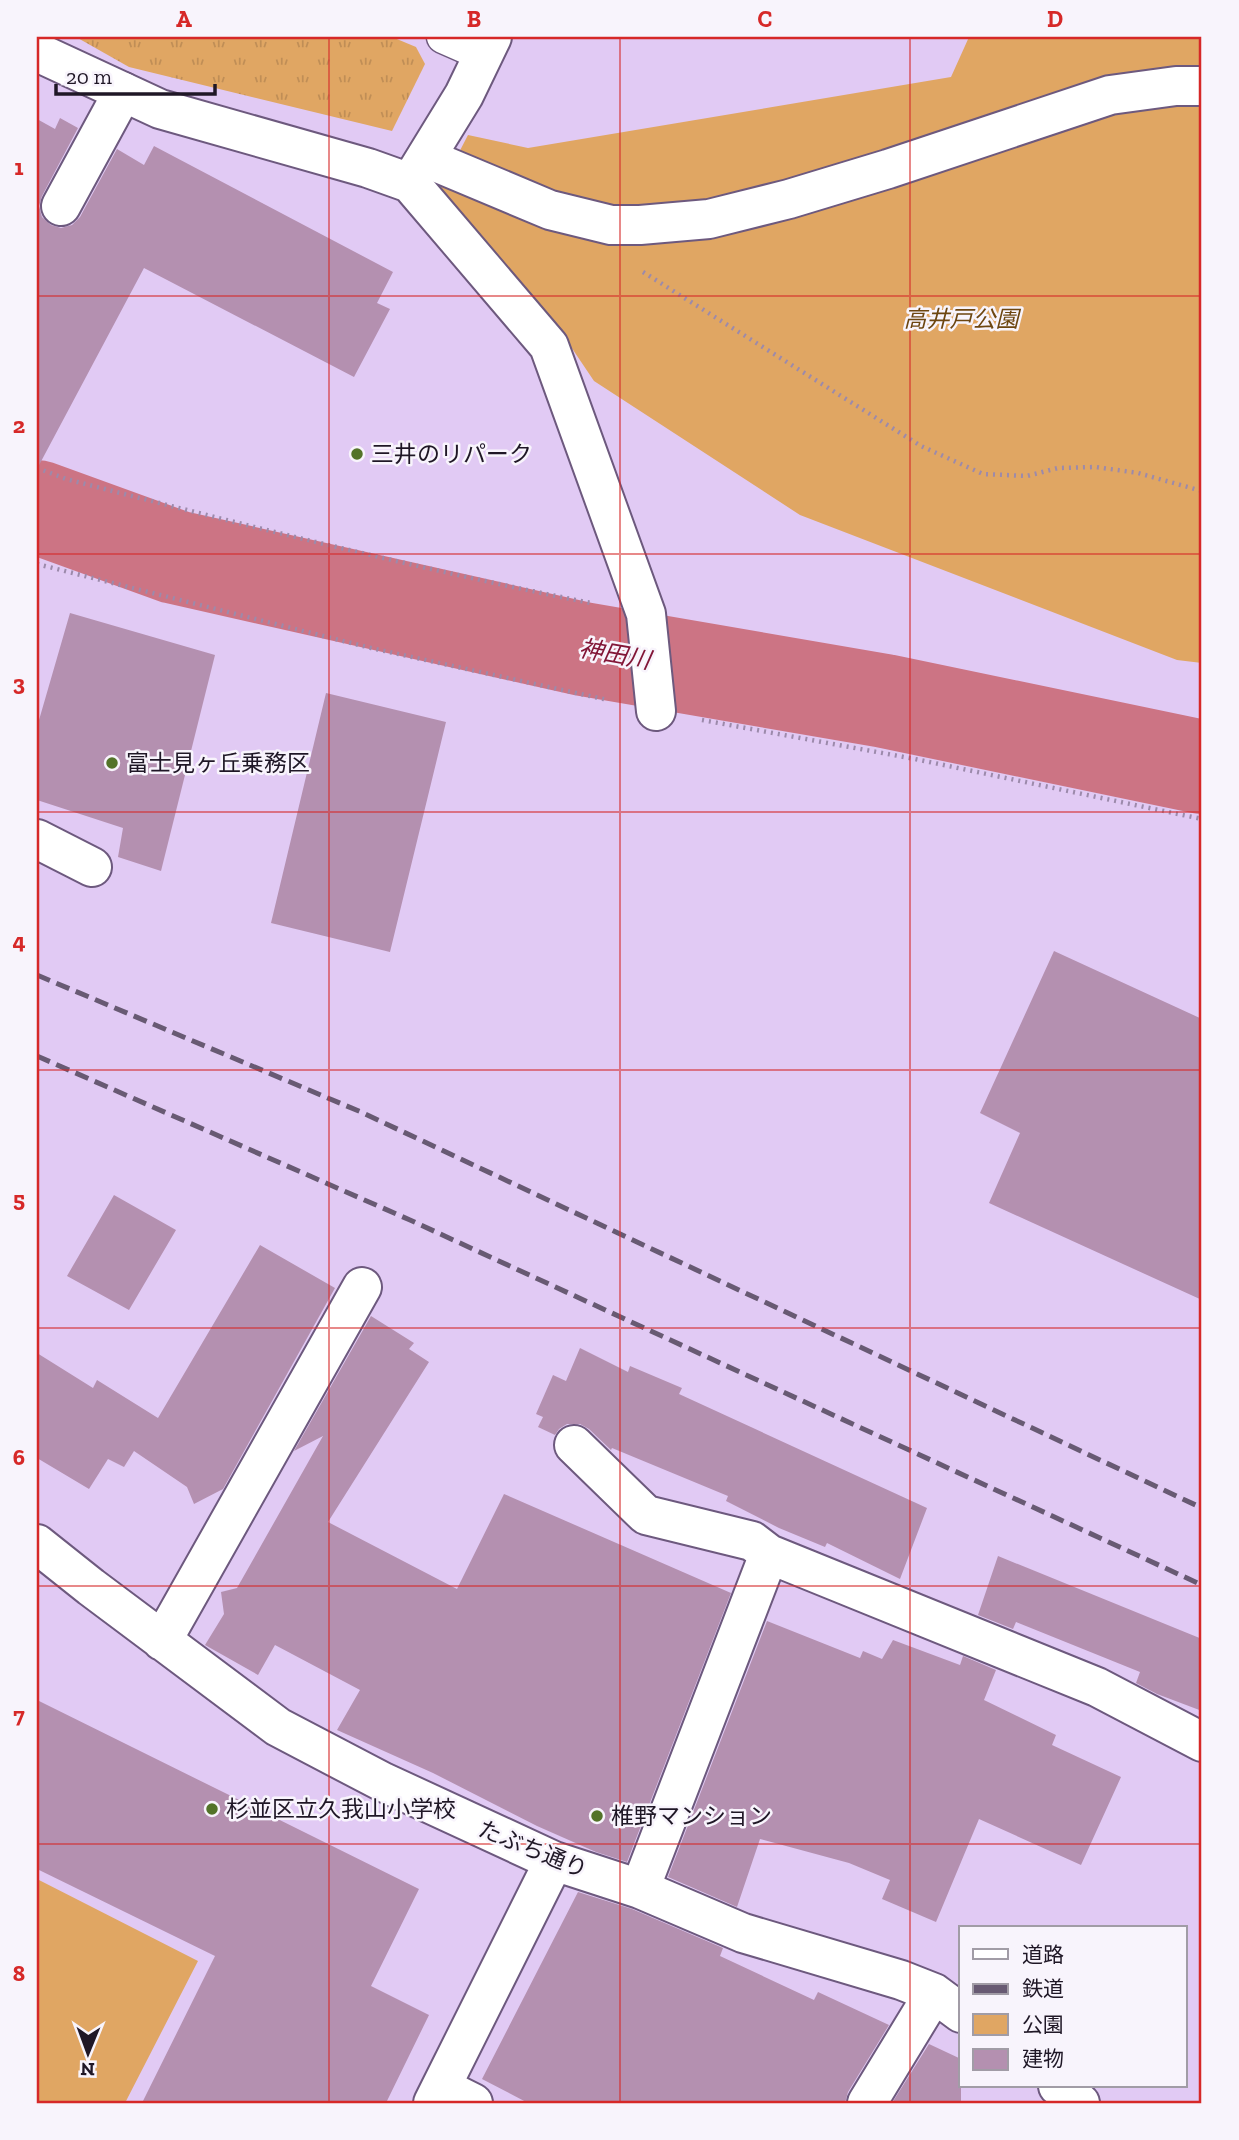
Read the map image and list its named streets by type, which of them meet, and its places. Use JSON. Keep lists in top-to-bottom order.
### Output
{
  "streets": {
    "street": ["たぶち通り"]
  },
  "water": ["神田川"],
  "parks": ["高井戸公園"],
  "places": [
    "三井のリパーク",
    "富士見ヶ丘乗務区",
    "杉並区立久我山小学校",
    "椎野マンション"
  ],
  "legend": [
    "道路",
    "鉄道",
    "公園",
    "建物"
  ],
  "scale_bar": "20 m",
  "north": "bottom",
  "grid": {
    "columns": [
      "A",
      "B",
      "C",
      "D"
    ],
    "rows": [
      "1",
      "2",
      "3",
      "4",
      "5",
      "6",
      "7",
      "8"
    ]
  }
}
